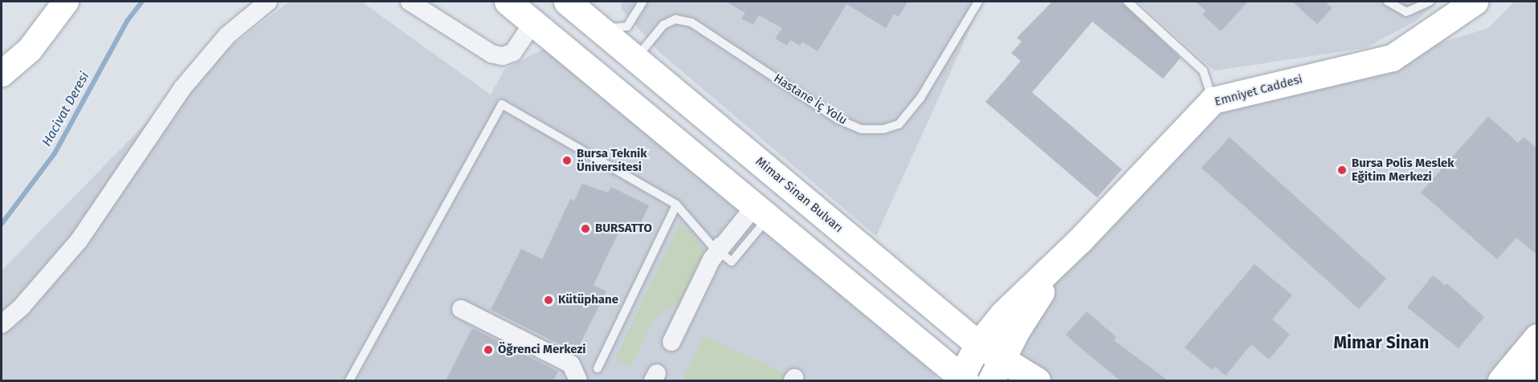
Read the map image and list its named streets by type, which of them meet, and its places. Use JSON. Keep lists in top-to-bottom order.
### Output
{
  "streets": {
    "main road": ["Emniyet Caddesi", "Mimar Sinan Bulvarı"],
    "lane": ["Hastane İç Yolu"]
  },
  "crossings": [
    ["Hastane İç Yolu", "Mimar Sinan Bulvarı"]
  ],
  "districts": ["Mimar Sinan"],
  "water": ["Hacivat Deresi"],
  "places": [
    "Bursa Teknik Üniversitesi",
    "Bursa Polis Meslek Eğitim Merkezi",
    "BURSATTO",
    "Kütüphane",
    "Öğrenci Merkezi"
  ]
}
